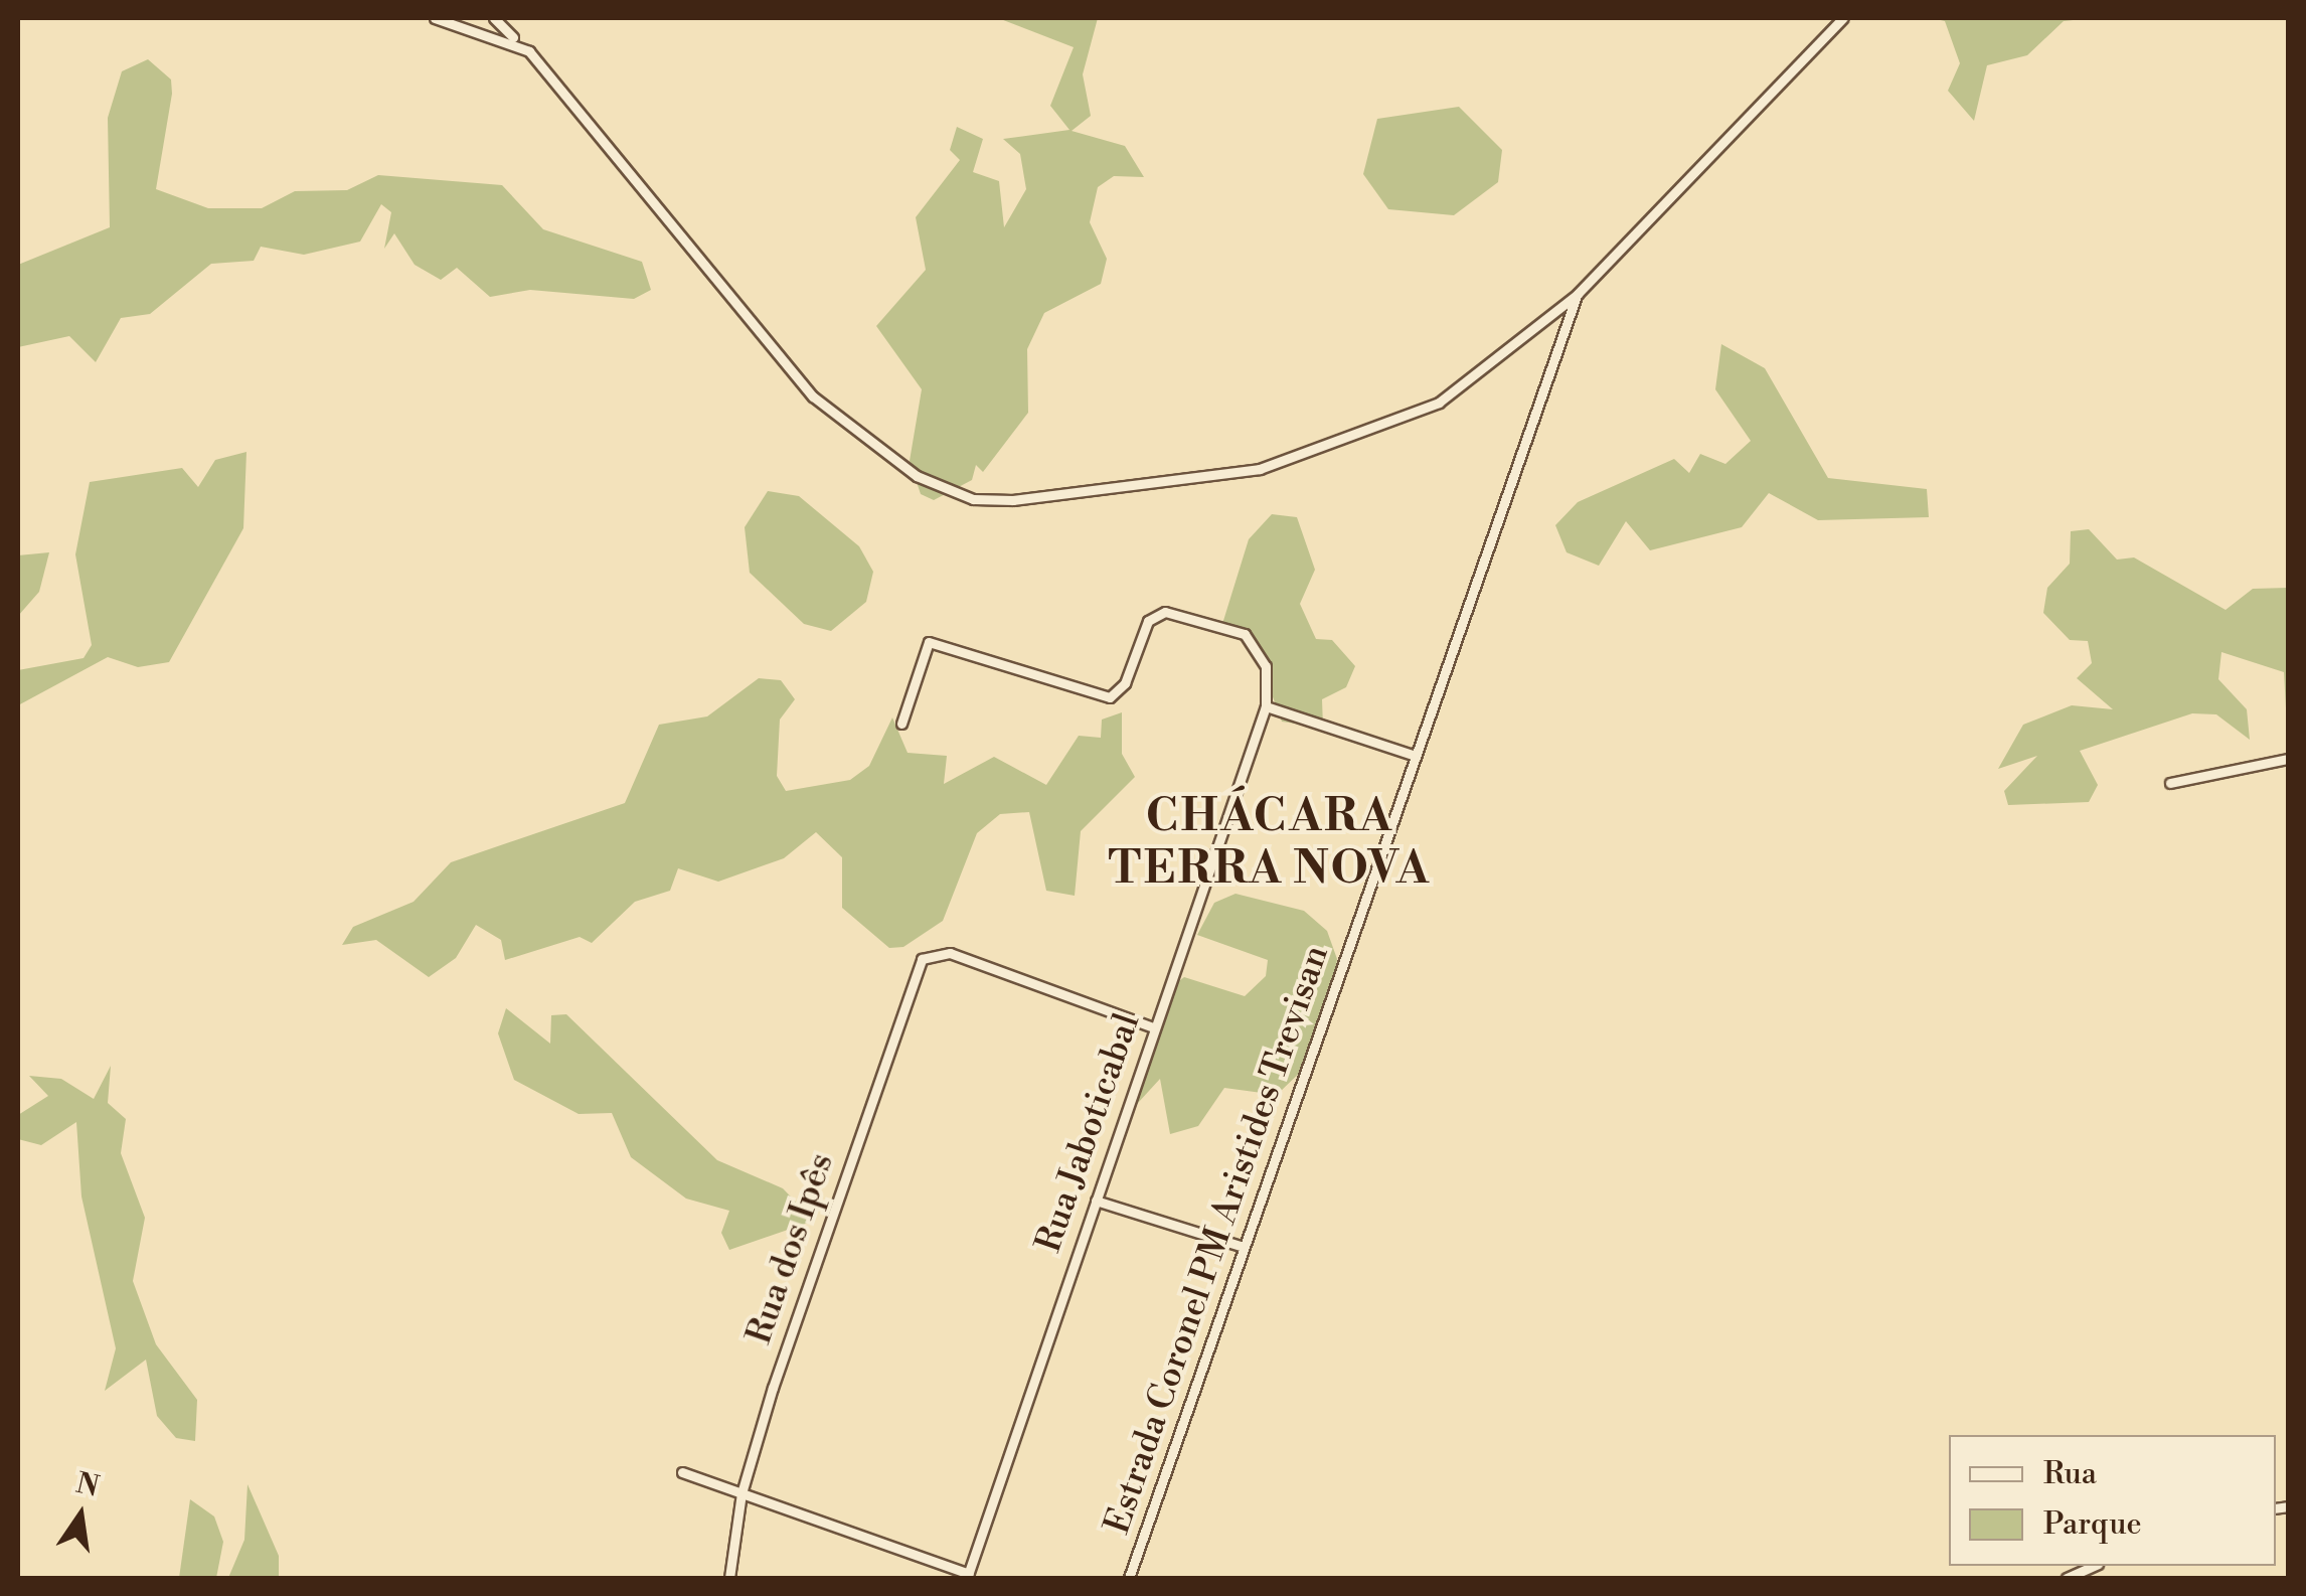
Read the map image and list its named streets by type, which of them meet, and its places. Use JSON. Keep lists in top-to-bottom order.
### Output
{
  "streets": {
    "street": ["Rua Jaboticabal", "Estrada Coronel PM Aristides Trevisan", "Rua dos Ipês"]
  },
  "crossings": [
    ["Rua Jaboticabal", "Rua dos Ipês"]
  ],
  "districts": ["CHÁCARA TERRA NOVA"],
  "legend": ["Rua", "Parque"],
  "north": "top"
}
